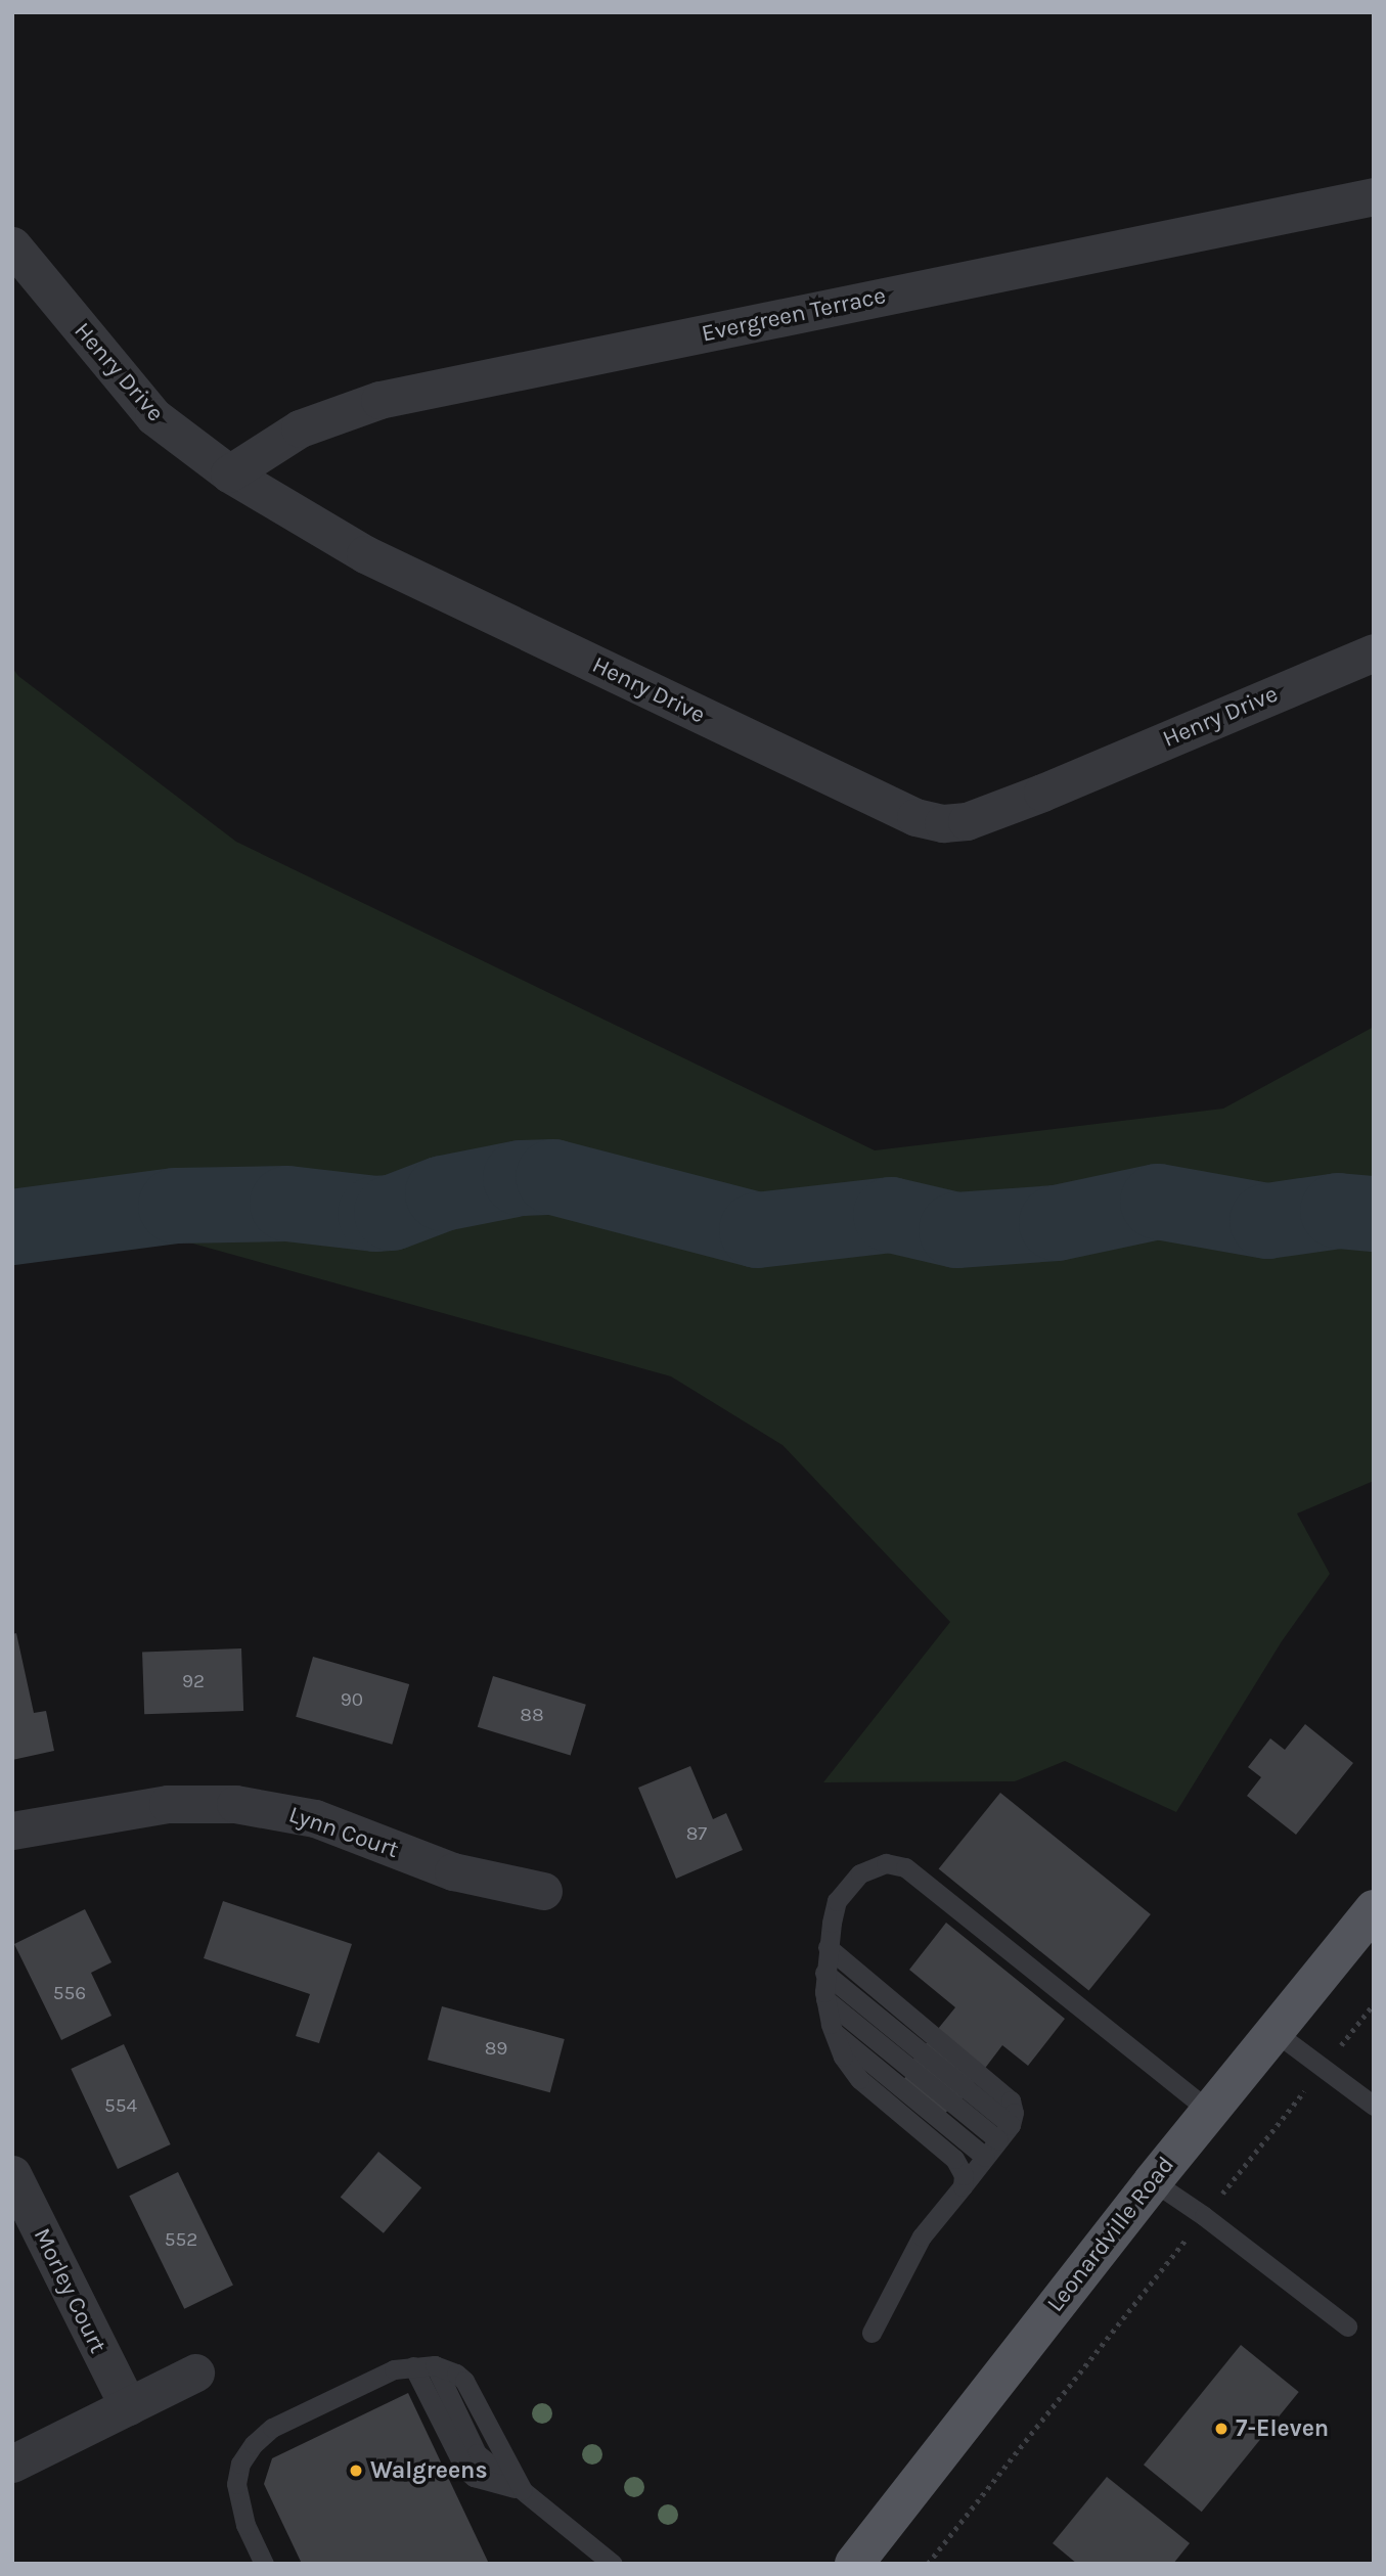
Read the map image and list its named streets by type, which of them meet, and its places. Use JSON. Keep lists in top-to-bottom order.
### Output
{
  "streets": {
    "main road": ["Leonardville Road"],
    "street": [
      "Evergreen Terrace",
      "Henry Drive",
      "Lynn Court",
      "Morley Court"
    ]
  },
  "crossings": [
    ["Evergreen Terrace", "Henry Drive"]
  ],
  "places": ["7-Eleven", "Walgreens"],
  "house_numbers": [
    "92",
    "90",
    "88",
    "87",
    "556",
    "89",
    "554",
    "552"
  ]
}
